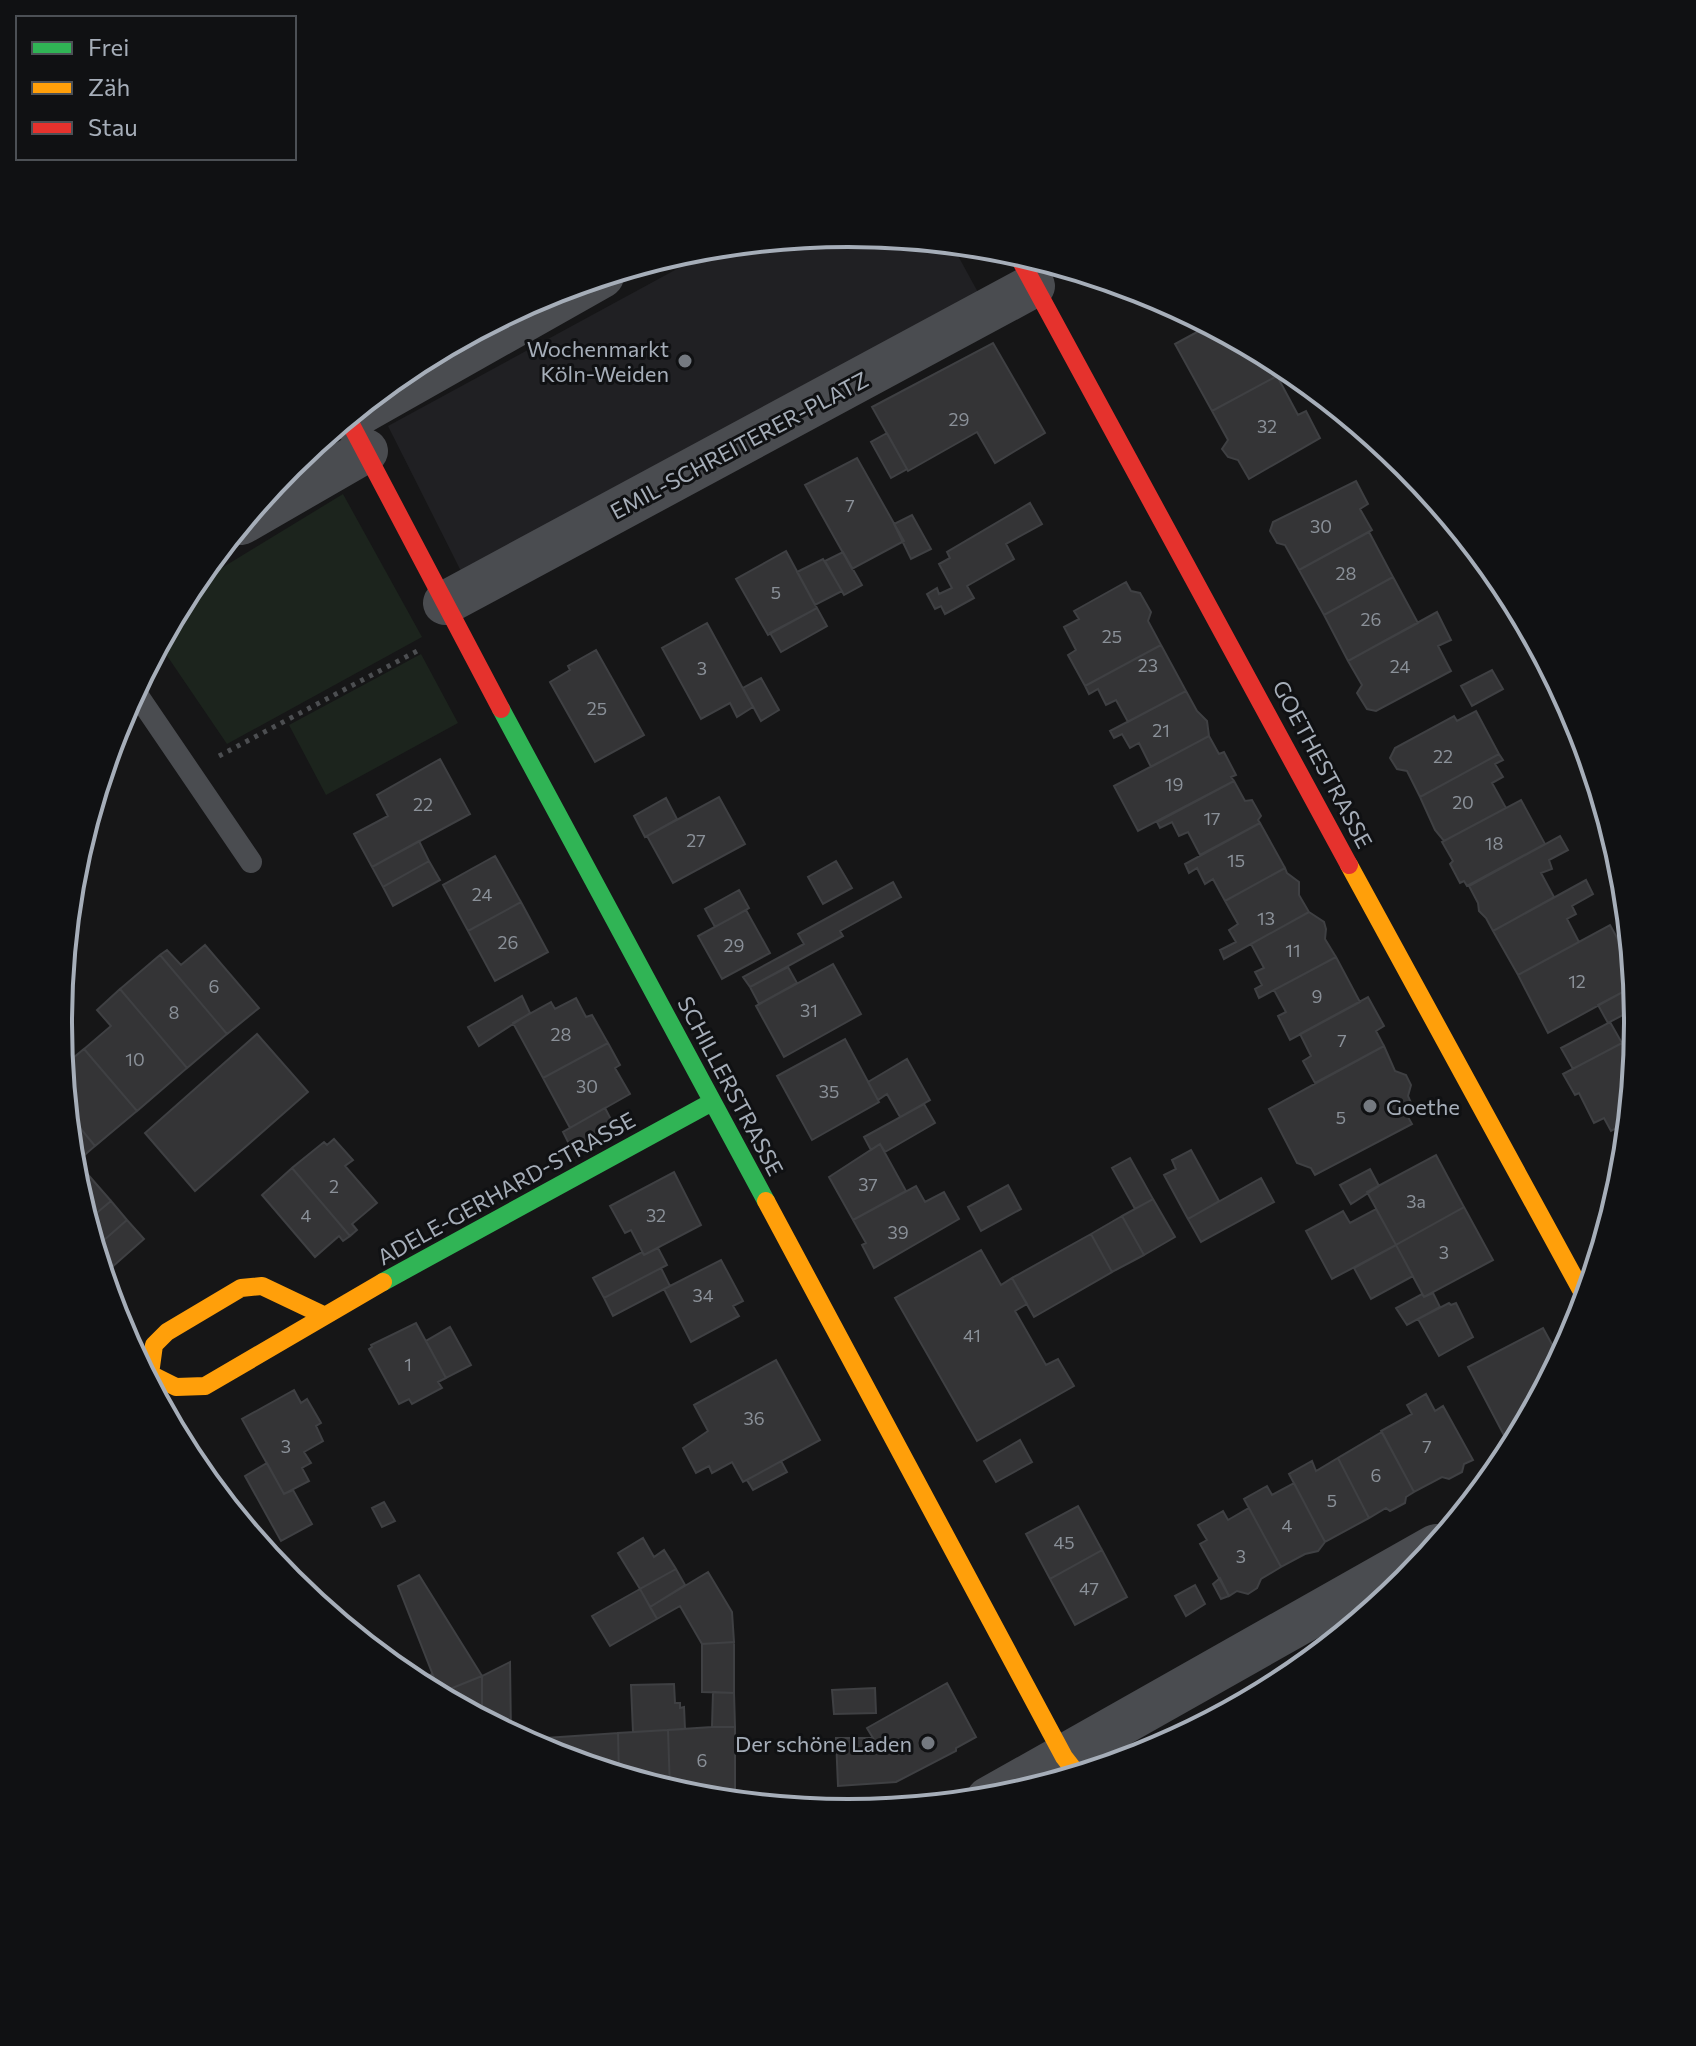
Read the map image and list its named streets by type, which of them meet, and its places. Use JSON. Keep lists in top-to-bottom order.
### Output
{
  "streets": {
    "street": [
      "EMIL-SCHREITERER-PLATZ",
      "GOETHESTRASSE",
      "SCHILLERSTRASSE",
      "ADELE-GERHARD-STRASSE"
    ]
  },
  "crossings": [
    ["EMIL-SCHREITERER-PLATZ", "GOETHESTRASSE"],
    ["EMIL-SCHREITERER-PLATZ", "SCHILLERSTRASSE"],
    ["SCHILLERSTRASSE", "ADELE-GERHARD-STRASSE"]
  ],
  "places": ["Wochenmarkt Köln-Weiden", "Goethe", "Der schöne Laden"],
  "house_numbers": [
    "29",
    "32",
    "7",
    "30",
    "28",
    "5",
    "26",
    "25",
    "23",
    "24",
    "3",
    "25",
    "21",
    "22",
    "19",
    "20",
    "22",
    "17",
    "27",
    "18",
    "15",
    "24",
    "13",
    "26",
    "29",
    "11",
    "12",
    "6",
    "9",
    "31",
    "8",
    "28",
    "7",
    "10",
    "30",
    "35",
    "5",
    "37",
    "2",
    "3a",
    "4",
    "32",
    "39",
    "3",
    "34",
    "41",
    "1",
    "36",
    "3",
    "7",
    "6",
    "5",
    "4",
    "45",
    "3",
    "47",
    "6"
  ],
  "legend": ["Frei", "Zäh", "Stau"]
}
